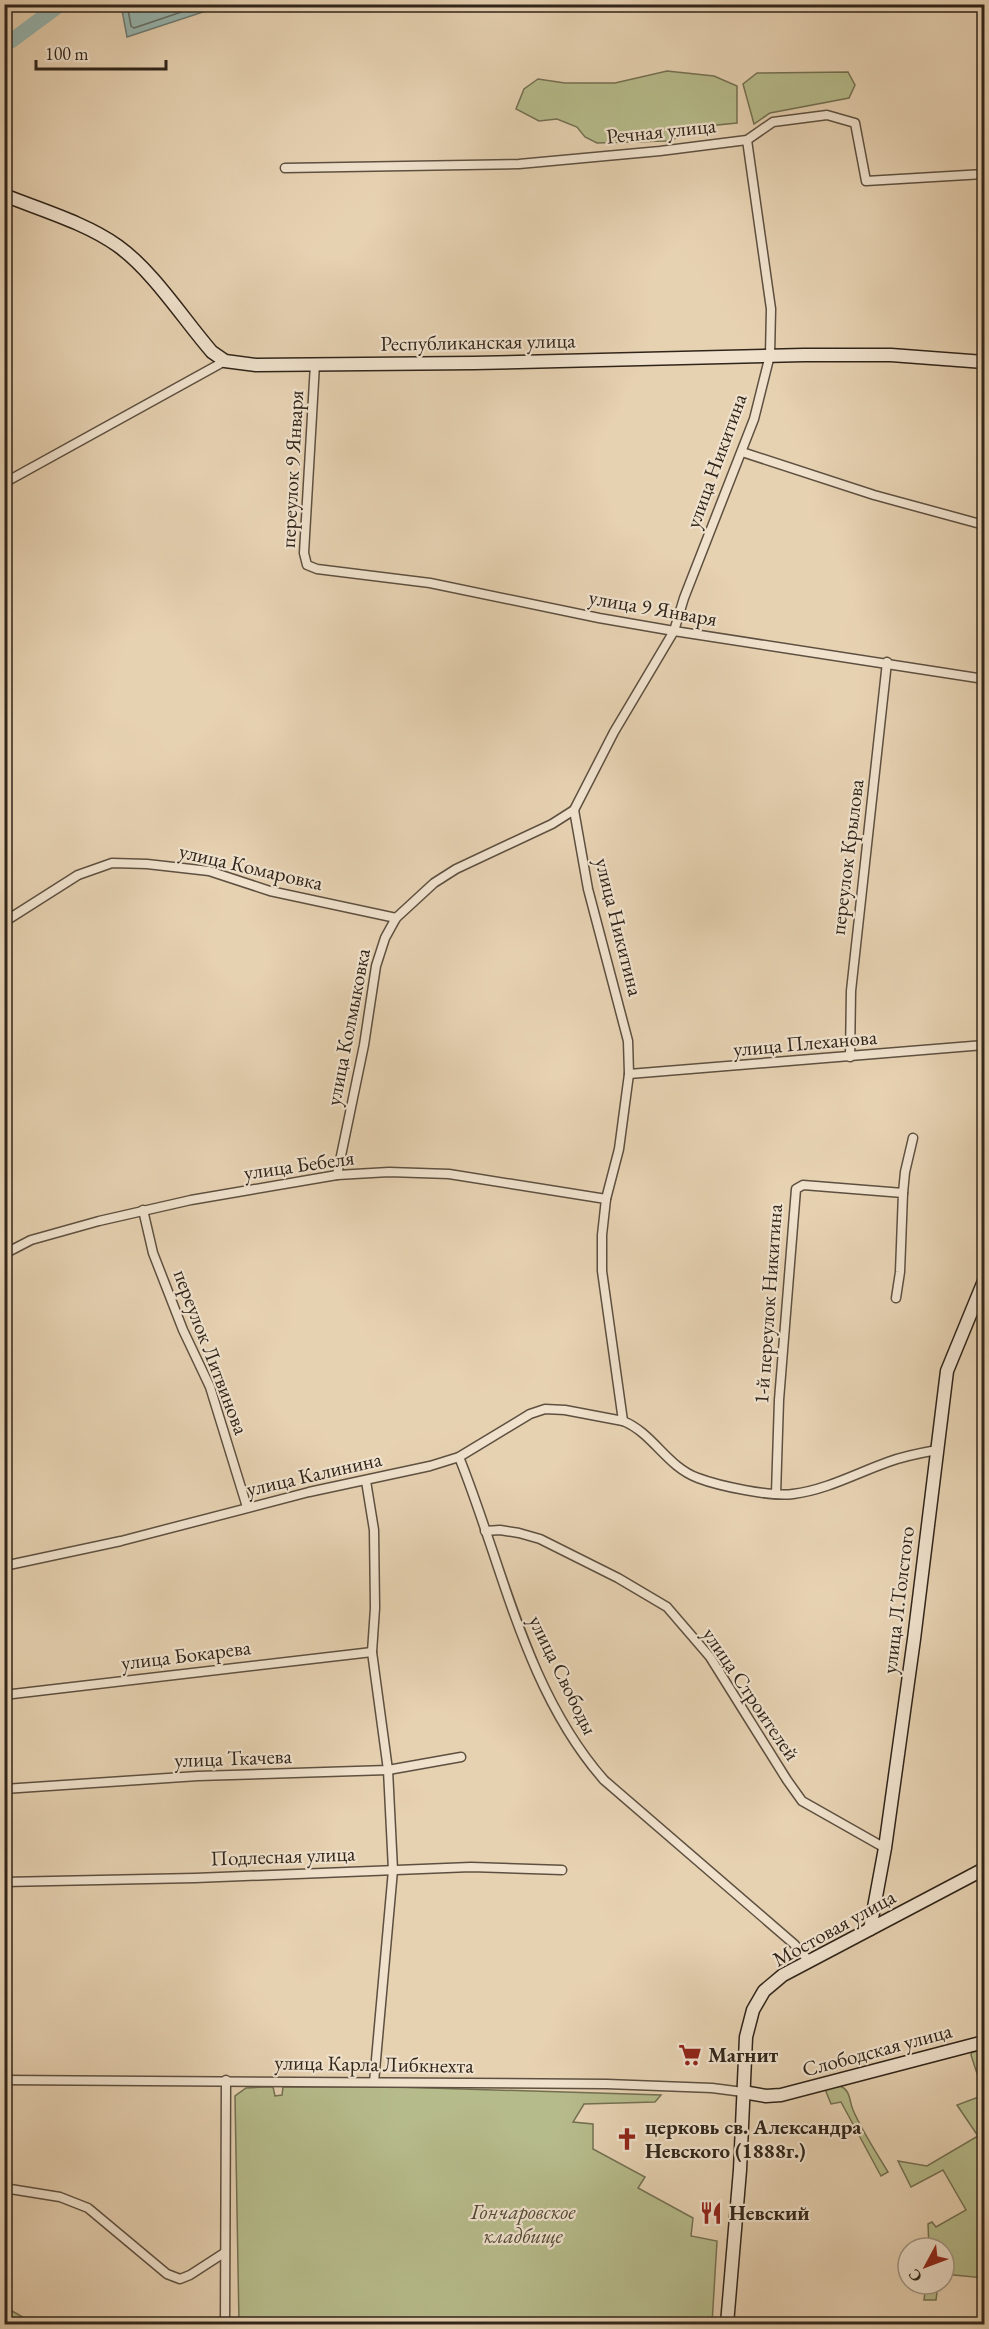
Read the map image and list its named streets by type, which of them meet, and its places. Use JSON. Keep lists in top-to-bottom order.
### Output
{
  "streets": {
    "street": [
      "Речная улица",
      "Республиканская улица",
      "улица Никитина",
      "переулок 9 Января",
      "улица 9 Января",
      "переулок Крылова",
      "улица Комаровка",
      "улица Колмыковка",
      "улица Плеханова",
      "улица Бебеля",
      "1-й переулок Никитина",
      "переулок Литвинова",
      "улица Калинина",
      "улица Л.Толстого",
      "улица Бокарева",
      "улица Свободы",
      "улица Строителей",
      "улица Ткачева",
      "Подлесная улица",
      "Мостовая улица",
      "Слободская улица",
      "улица Карла Либкнехта"
    ]
  },
  "crossings": [
    ["Речная улица", "улица Никитина"],
    ["Республиканская улица", "улица Никитина"],
    ["Республиканская улица", "переулок 9 Января"],
    ["улица Никитина", "улица 9 Января"],
    ["улица Никитина", "улица Колмыковка"],
    ["улица Никитина", "улица Плеханова"],
    ["улица Никитина", "улица Бебеля"],
    ["улица Никитина", "улица Калинина"],
    ["переулок 9 Января", "улица 9 Января"],
    ["улица 9 Января", "переулок Крылова"],
    ["переулок Крылова", "улица Плеханова"],
    ["улица Комаровка", "улица Колмыковка"],
    ["улица Колмыковка", "улица Бебеля"],
    ["улица Бебеля", "переулок Литвинова"],
    ["переулок Литвинова", "улица Калинина"],
    ["улица Калинина", "улица Свободы"],
    ["улица Л.Толстого", "улица Строителей"],
    ["улица Л.Толстого", "Мостовая улица"],
    ["улица Свободы", "улица Строителей"],
    ["улица Свободы", "Мостовая улица"],
    ["Мостовая улица", "Слободская улица"],
    ["Мостовая улица", "улица Карла Либкнехта"],
    ["Слободская улица", "улица Карла Либкнехта"]
  ],
  "parks": ["Гончаровское кладбище"],
  "places": {
    "supermarket": ["Магнит"],
    "church": ["церковь св. Александра Невского (1888г.)"],
    "restaurant": ["Невский"]
  },
  "scale_bar": "100 m",
  "north": "bottom left"
}
